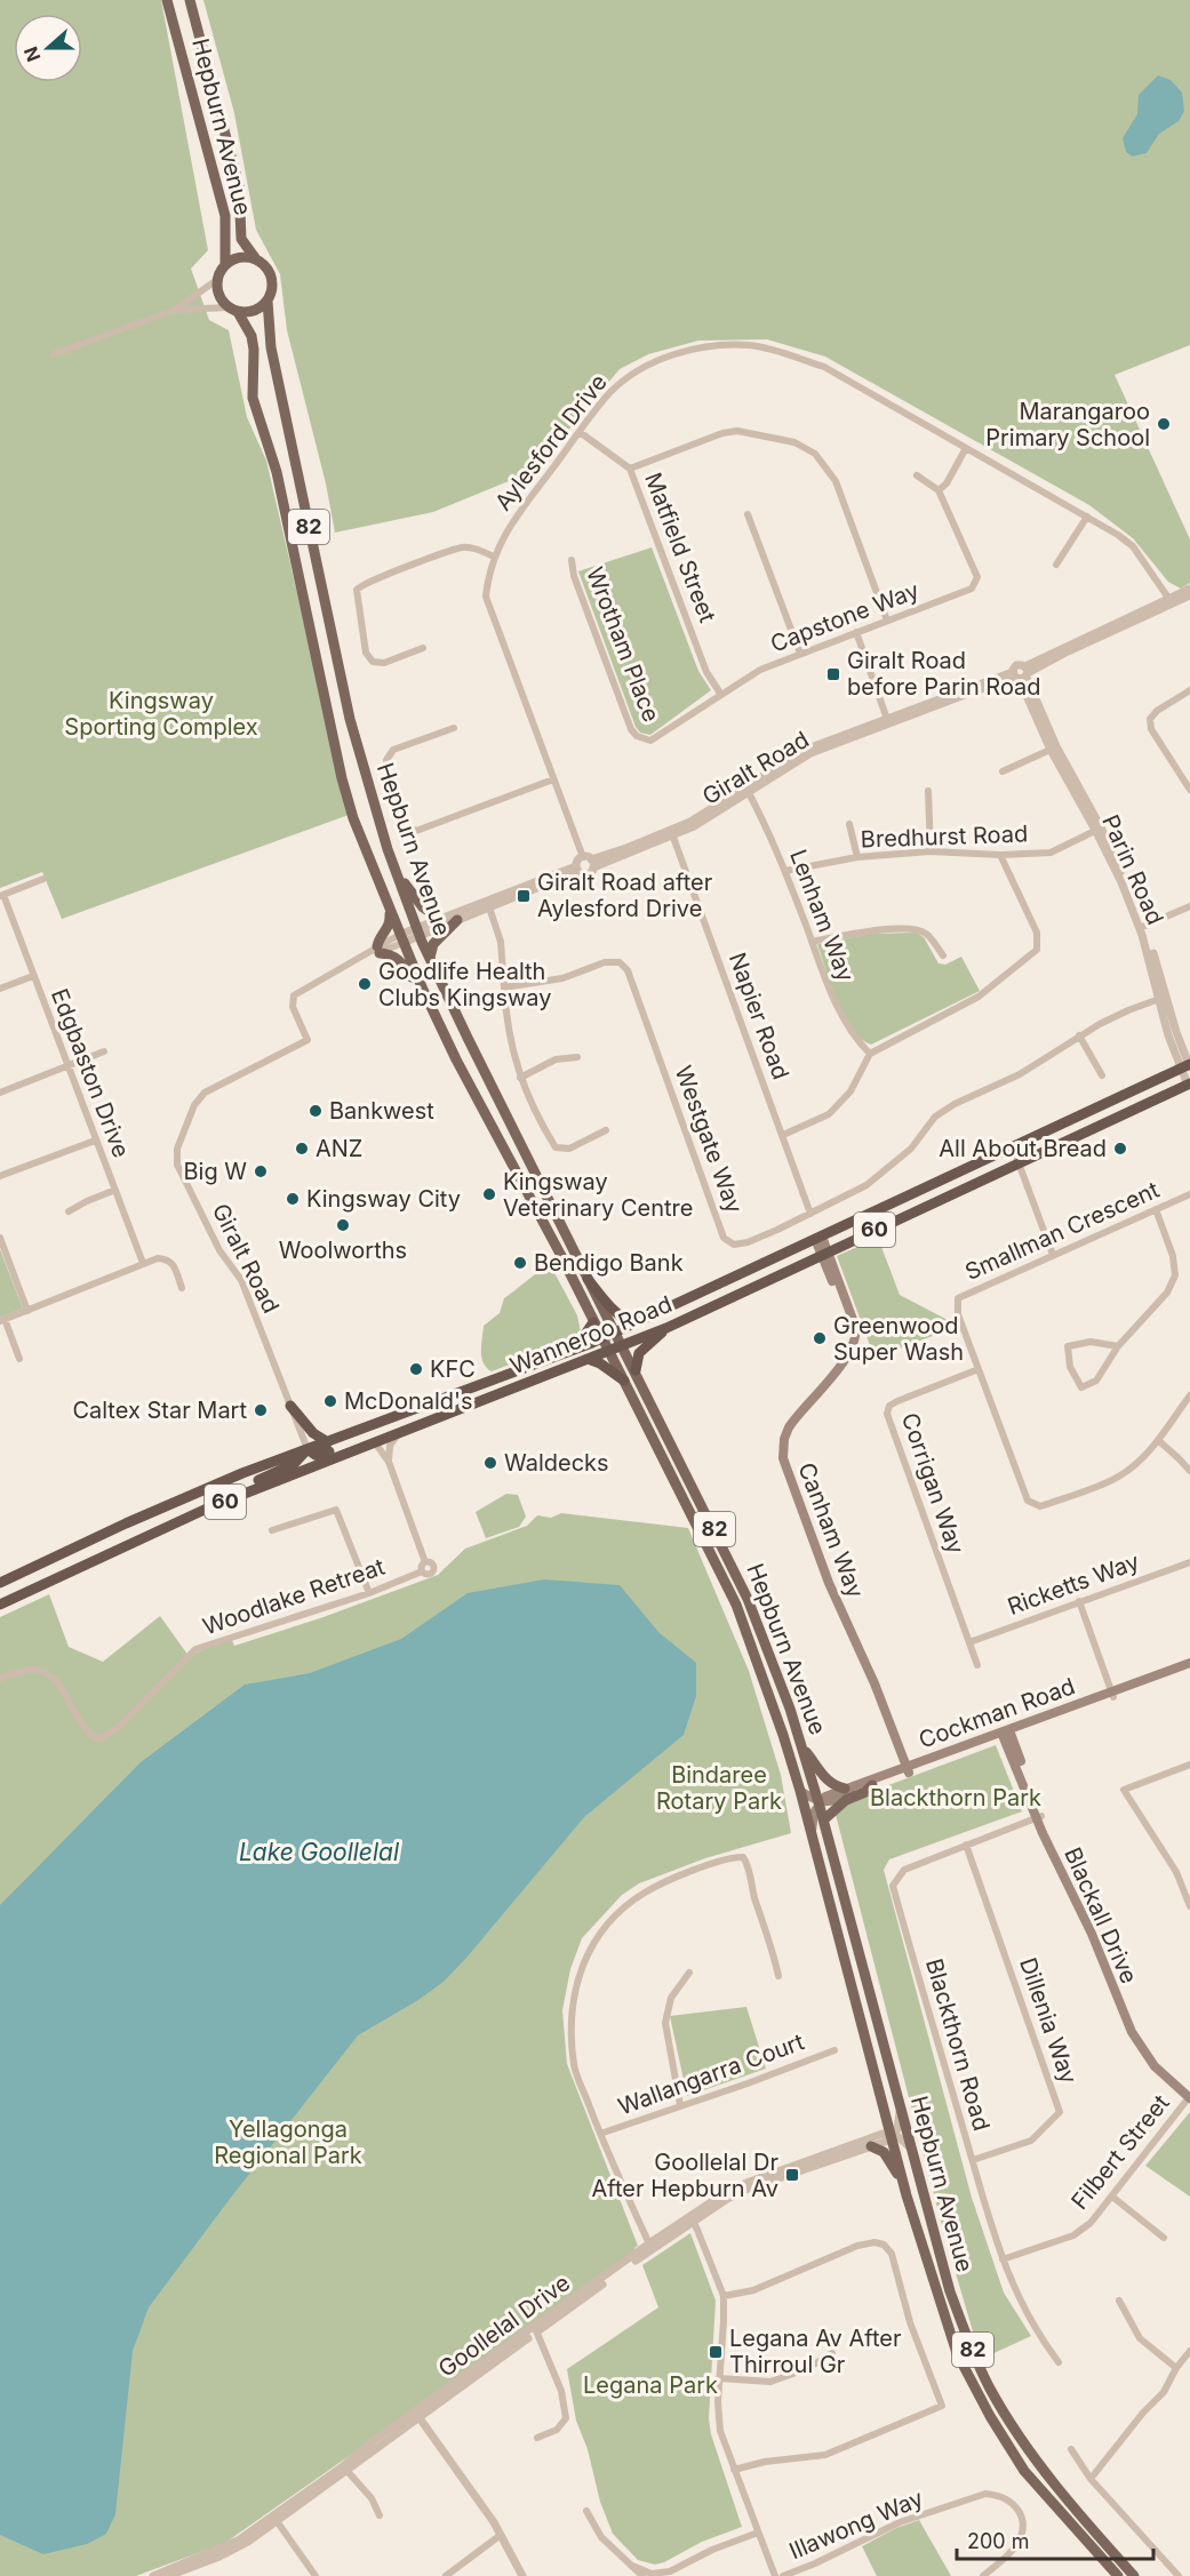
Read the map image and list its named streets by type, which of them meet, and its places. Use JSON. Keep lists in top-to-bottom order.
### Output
{
  "streets": {
    "highway": ["60", "Wanneroo Road"],
    "main road": [
      "Hepburn Avenue",
      "82",
      "Canham Way",
      "Cockman Road",
      "Blackall Drive"
    ],
    "street": [
      "Aylesford Drive",
      "Matfield Street",
      "Capstone Way",
      "Wrotham Place",
      "Giralt Road",
      "Bredhurst Road",
      "Parin Road",
      "Lenham Way",
      "Napier Road",
      "Edgbaston Drive",
      "Westgate Way",
      "Smallman Crescent",
      "Corrigan Way",
      "Ricketts Way",
      "Woodlake Retreat",
      "Dillenia Way",
      "Blackthorn Road",
      "Wallangarra Court",
      "Filbert Street",
      "Goollelal Drive",
      "Illawong Way"
    ]
  },
  "crossings": [
    ["Hepburn Avenue", "82"],
    ["Hepburn Avenue", "Giralt Road"],
    ["Hepburn Avenue", "Wanneroo Road"],
    ["Hepburn Avenue", "Cockman Road"],
    ["Hepburn Avenue", "Goollelal Drive"],
    ["Aylesford Drive", "Matfield Street"],
    ["Aylesford Drive", "Giralt Road"],
    ["Matfield Street", "Capstone Way"],
    ["Capstone Way", "Wrotham Place"],
    ["Giralt Road", "Parin Road"],
    ["Giralt Road", "Lenham Way"],
    ["Giralt Road", "Napier Road"],
    ["Giralt Road", "Wanneroo Road"],
    ["Bredhurst Road", "Parin Road"],
    ["Bredhurst Road", "Lenham Way"],
    ["Parin Road", "Westgate Way"],
    ["Parin Road", "Wanneroo Road"],
    ["Napier Road", "Westgate Way"],
    ["Smallman Crescent", "Corrigan Way"],
    ["Wanneroo Road", "Canham Way"],
    ["Corrigan Way", "Ricketts Way"],
    ["Canham Way", "Cockman Road"],
    ["Cockman Road", "Blackall Drive"],
    ["Blackall Drive", "Blackthorn Road"],
    ["Blackall Drive", "Filbert Street"],
    ["Dillenia Way", "Blackthorn Road"],
    ["Blackthorn Road", "Filbert Street"]
  ],
  "water": ["Lake Goollelal"],
  "parks": [
    "Kingsway Sporting Complex",
    "Bindaree Rotary Park",
    "Blackthorn Park",
    "Yellagonga Regional Park",
    "Legana Park"
  ],
  "places": {
    "other": [
      "Marangaroo Primary School",
      "Goodlife Health Clubs Kingsway",
      "Bankwest",
      "ANZ",
      "All About Bread",
      "Big W",
      "Kingsway Veterinary Centre",
      "Kingsway City",
      "Woolworths",
      "Bendigo Bank",
      "Greenwood Super Wash",
      "KFC",
      "McDonald's",
      "Caltex Star Mart",
      "Waldecks"
    ],
    "transit": [
      "Giralt Road before Parin Road",
      "Giralt Road after Aylesford Drive",
      "Goollelal Dr After Hepburn Av",
      "Legana Av After Thirroul Gr"
    ]
  },
  "scale_bar": "200 m",
  "north": "left"
}
